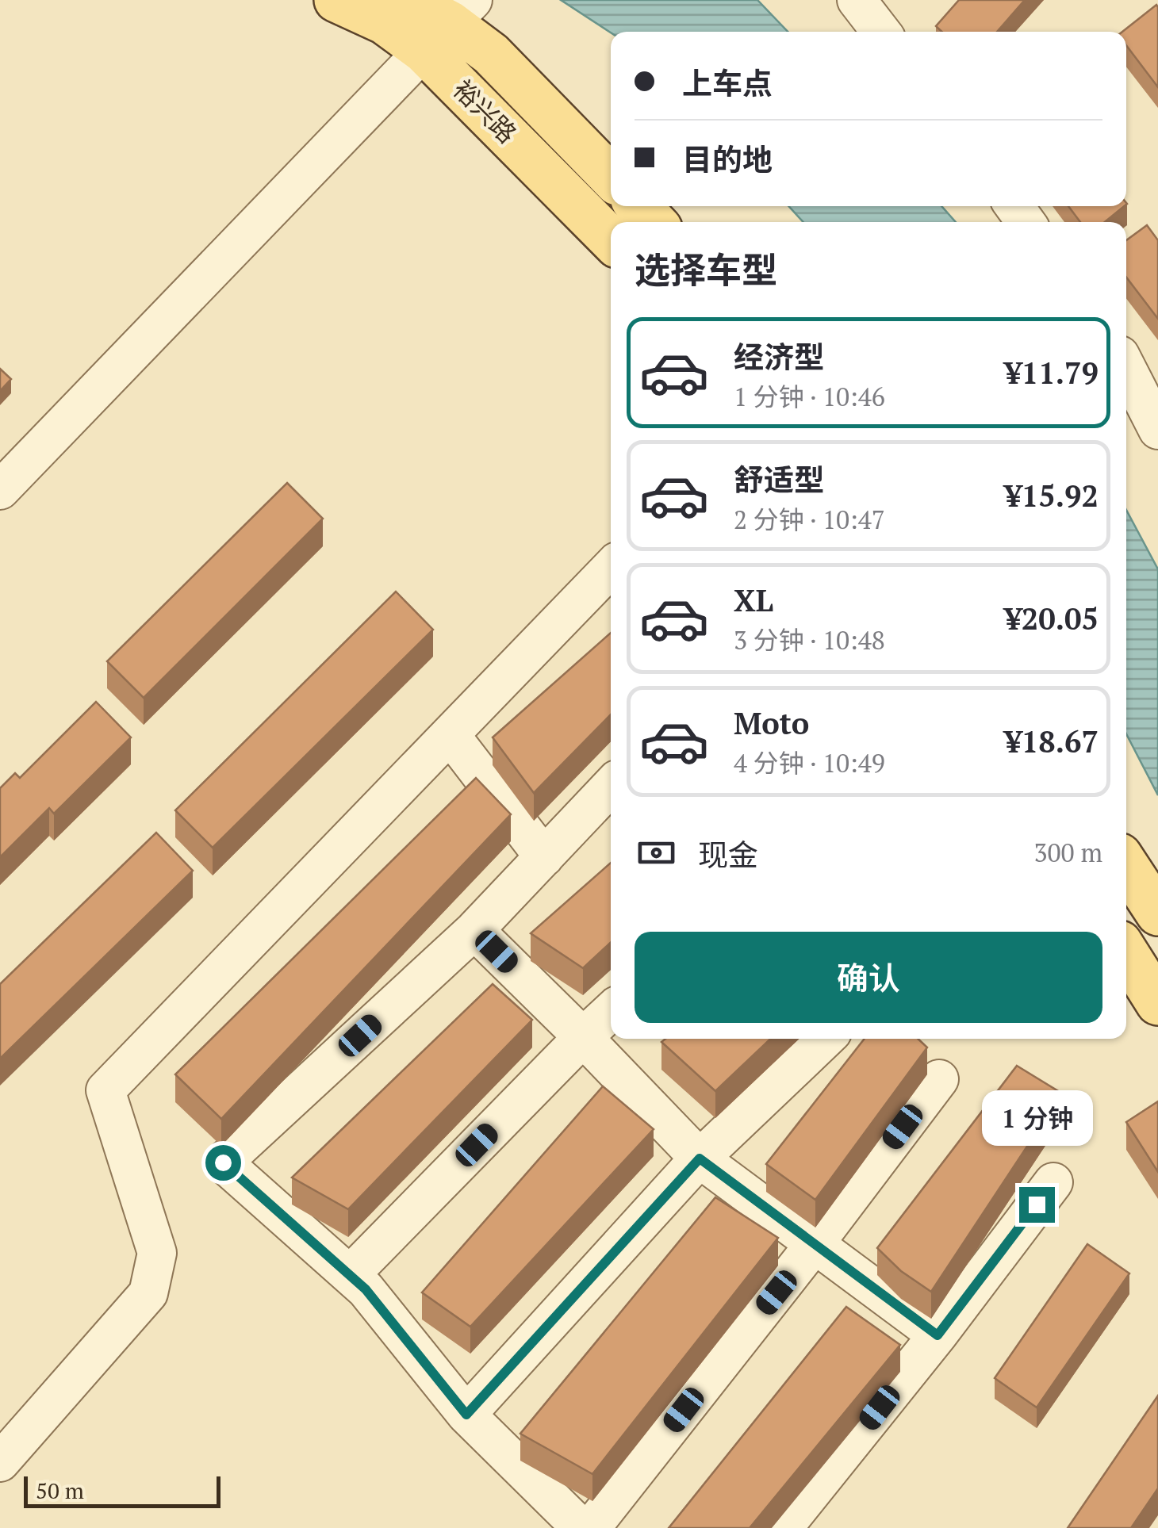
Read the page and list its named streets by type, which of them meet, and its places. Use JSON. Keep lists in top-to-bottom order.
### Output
{
  "streets": {
    "main road": ["裕兴路"]
  },
  "scale_bar": "50 m",
  "page": {
    "banner": ["上车点", "目的地"],
    "heading": "选择车型",
    "list": [
      {
        "name": "经济型",
        "note": "1 分钟 · 10:46",
        "value": "¥11.79"
      },
      {
        "name": "舒适型",
        "note": "2 分钟 · 10:47",
        "value": "¥15.92"
      },
      {
        "name": "XL",
        "note": "3 分钟 · 10:48",
        "value": "¥20.05"
      },
      {
        "name": "Moto",
        "note": "4 分钟 · 10:49",
        "value": "¥18.67"
      }
    ],
    "pay": ["现金", "300 m"],
    "buttons": "确认",
    "bubble": "1 分钟",
    "scale": "50 m"
  }
}
